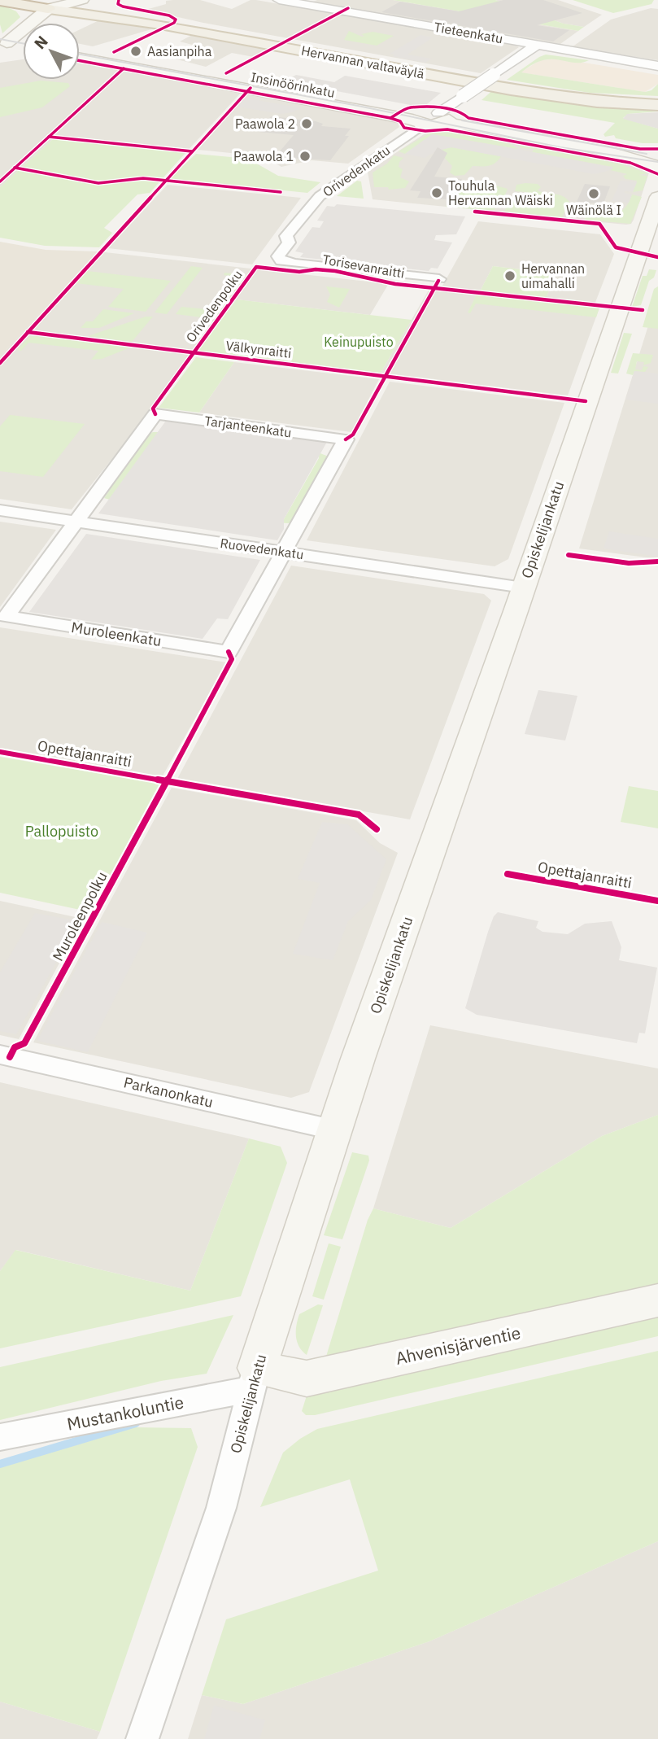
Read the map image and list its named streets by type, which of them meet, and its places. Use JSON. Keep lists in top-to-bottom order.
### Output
{
  "streets": {
    "highway": ["Hervannan valtaväylä"],
    "main road": ["Insinöörinkatu", "Opiskelijankatu", "Ahvenisjärventie"],
    "street": [
      "Tieteenkatu",
      "Orivedenkatu",
      "Tarjanteenkatu",
      "Ruovedenkatu",
      "Muroleenkatu",
      "Parkanonkatu",
      "Mustankoluntie"
    ],
    "cycle path": [
      "Torisevanraitti",
      "Orivedenpolku",
      "Opettajanraitti",
      "Muroleenpolku"
    ]
  },
  "crossings": [
    ["Tieteenkatu", "Orivedenkatu"],
    ["Insinöörinkatu", "Orivedenkatu"],
    ["Tarjanteenkatu", "Ruovedenkatu"],
    ["Tarjanteenkatu", "Muroleenkatu"],
    ["Opiskelijankatu", "Ruovedenkatu"],
    ["Opiskelijankatu", "Parkanonkatu"],
    ["Opiskelijankatu", "Ahvenisjärventie"],
    ["Opiskelijankatu", "Mustankoluntie"],
    ["Ruovedenkatu", "Muroleenkatu"],
    ["Ahvenisjärventie", "Mustankoluntie"]
  ],
  "parks": ["Keinupuisto", "Pallopuisto"],
  "places": [
    "Aasianpiha",
    "Paawola 2",
    "Paawola 1",
    "Touhula Hervannan Wäiski",
    "Wäinölä I",
    "Hervannan uimahalli"
  ],
  "north": "top left"
}
